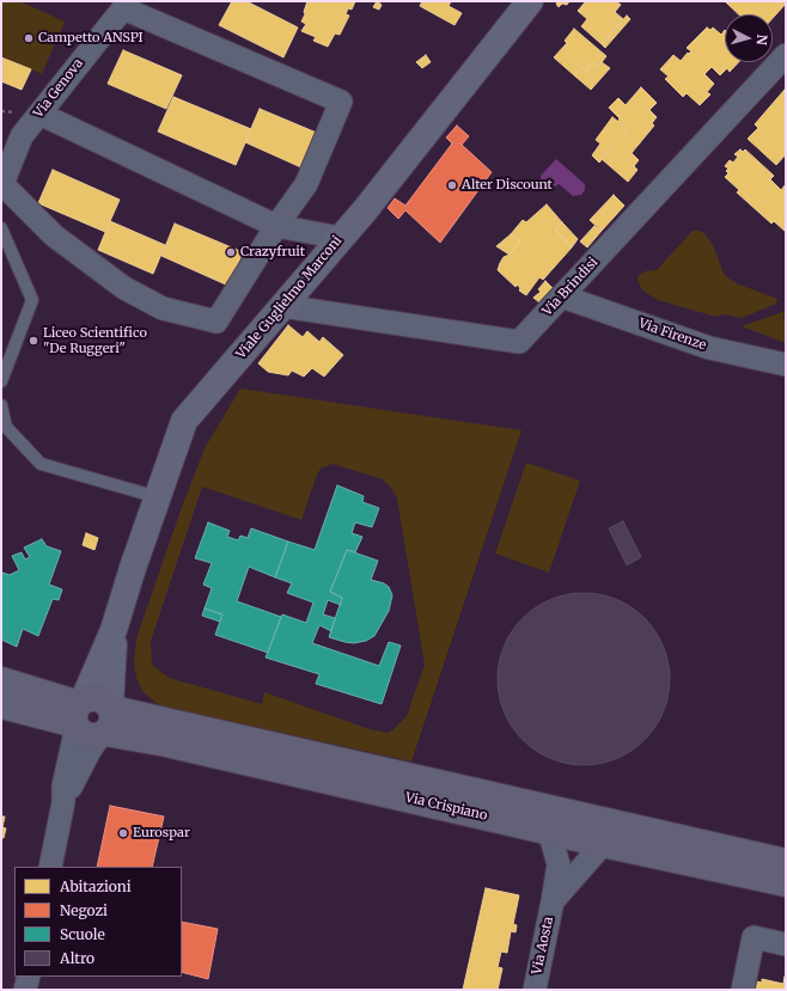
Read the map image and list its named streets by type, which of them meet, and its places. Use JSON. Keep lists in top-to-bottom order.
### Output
{
  "streets": {
    "main road": ["Via Crispiano"],
    "street": [
      "Via Genova",
      "Via Brindisi",
      "Viale Guglielmo Marconi",
      "Via Firenze",
      "Via Aosta"
    ]
  },
  "crossings": [
    ["Via Brindisi", "Viale Guglielmo Marconi"],
    ["Via Brindisi", "Via Firenze"],
    ["Viale Guglielmo Marconi", "Via Crispiano"],
    ["Via Crispiano", "Via Aosta"]
  ],
  "places": [
    "Campetto ANSPI",
    "Alter Discount",
    "Crazyfruit",
    "Liceo Scientifico \"De Ruggeri\"",
    "Eurospar"
  ],
  "legend": [
    "Abitazioni",
    "Negozi",
    "Scuole",
    "Altro"
  ],
  "north": "right"
}
